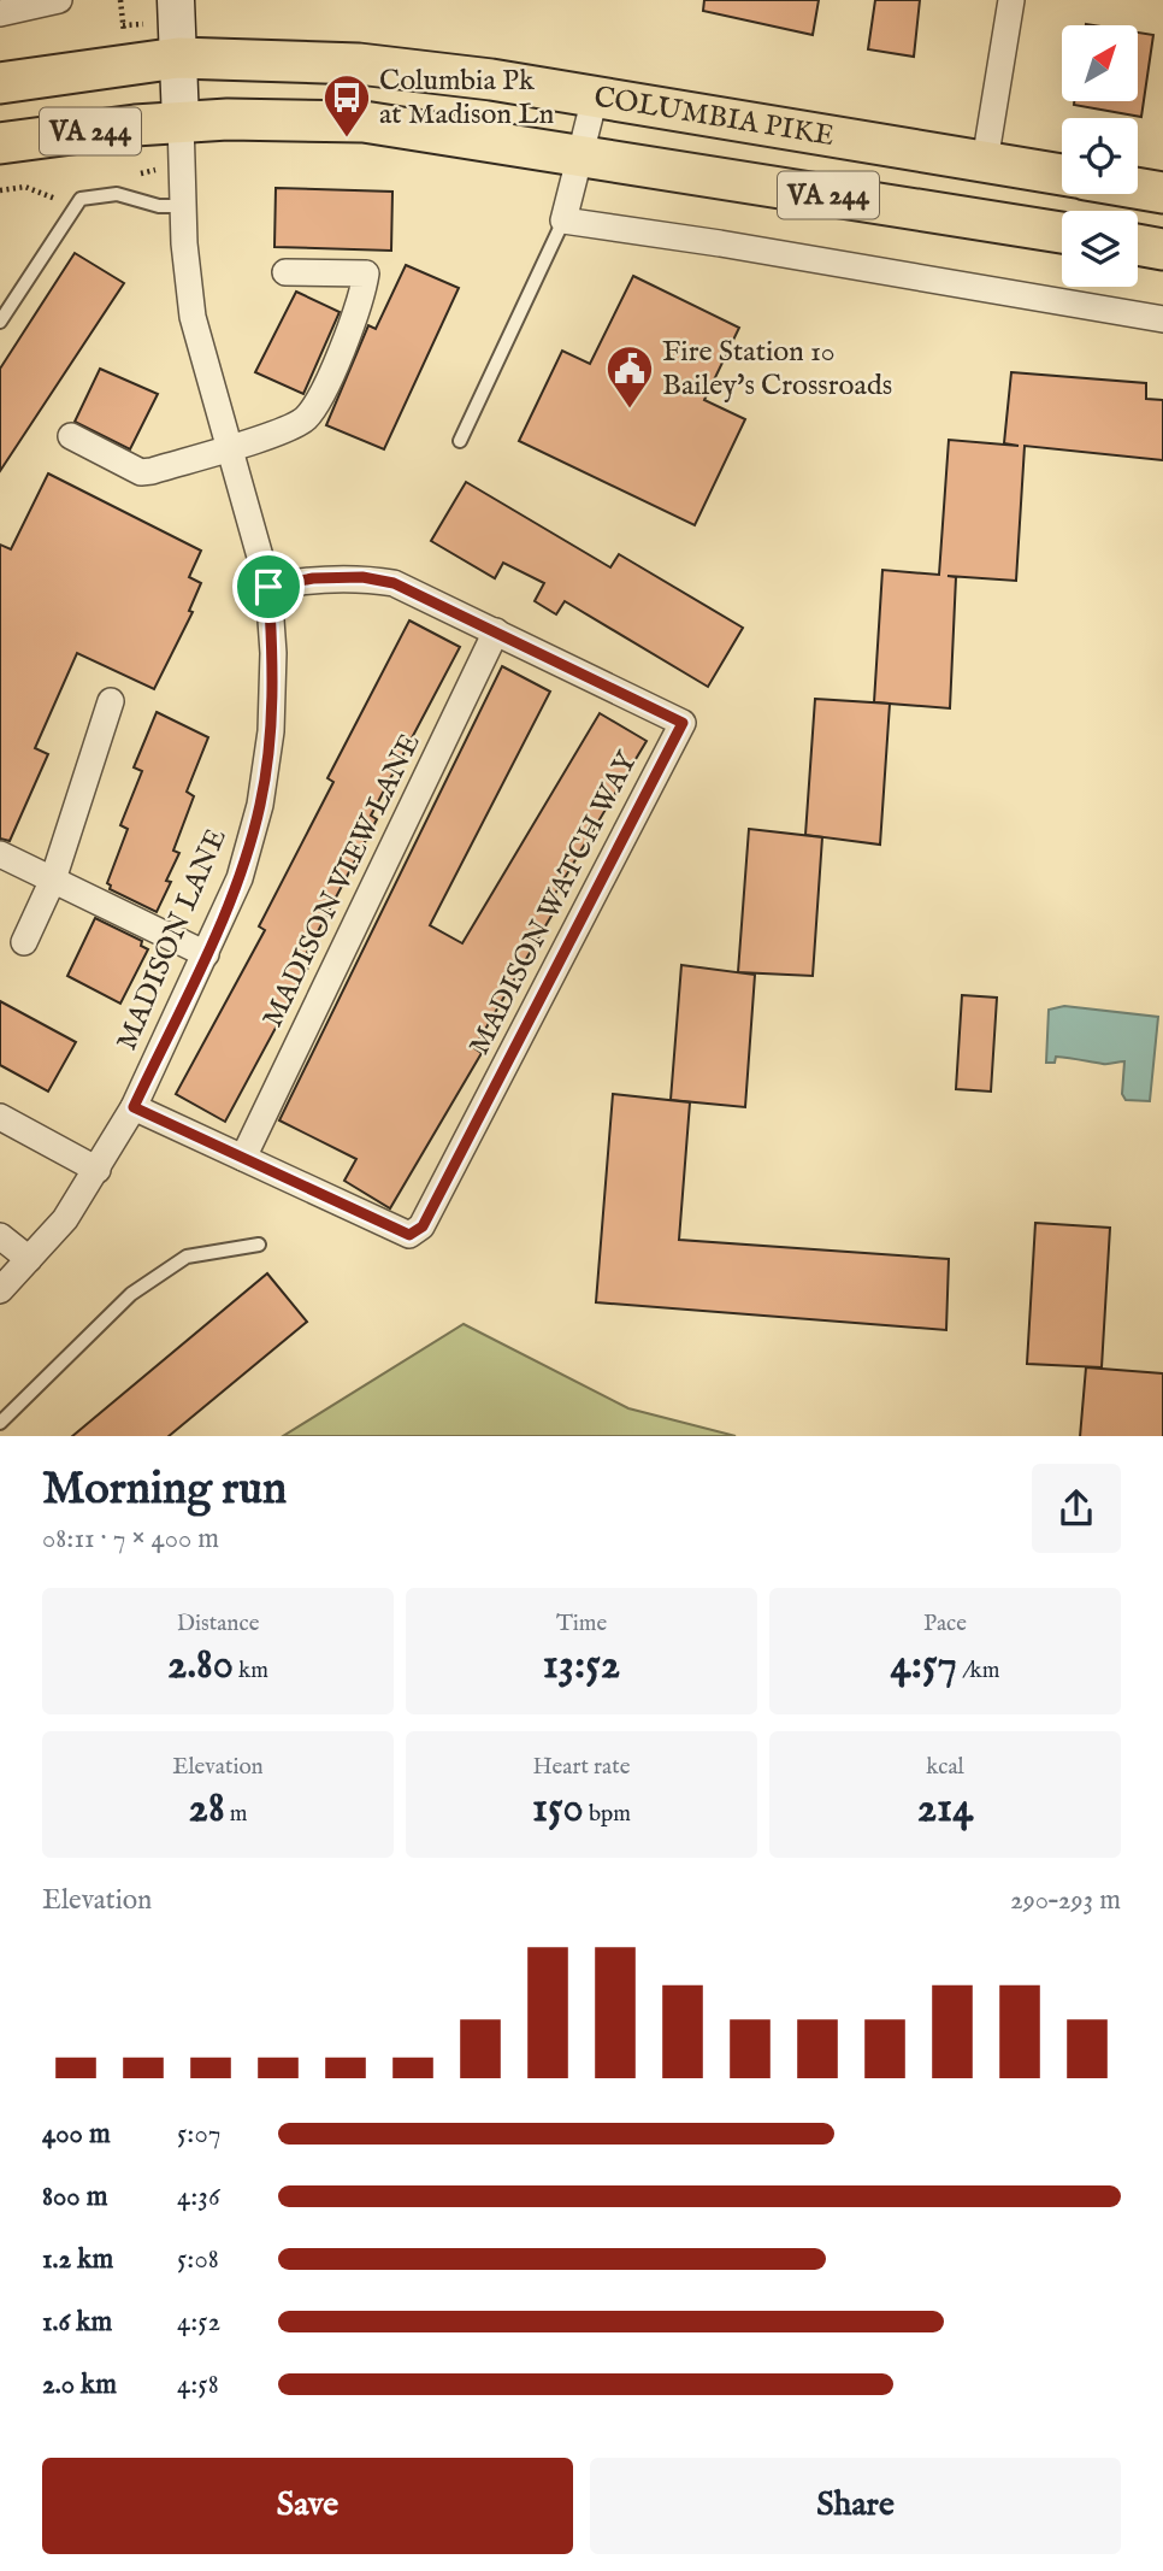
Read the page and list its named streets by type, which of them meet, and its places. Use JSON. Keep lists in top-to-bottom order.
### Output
{
  "streets": {
    "main road": ["COLUMBIA PIKE", "VA 244"],
    "street": ["MADISON VIEW LANE", "MADISON WATCH WAY", "MADISON LANE"]
  },
  "crossings": [
    ["COLUMBIA PIKE", "MADISON LANE"],
    ["MADISON VIEW LANE", "MADISON WATCH WAY"],
    ["MADISON WATCH WAY", "MADISON LANE"]
  ],
  "places": {
    "bus stop": ["Columbia Pk at Madison Ln"],
    "public building": ["Fire Station 10 Bailey's Crossroads"]
  },
  "north": "top right",
  "page": {
    "heading": ["Morning run", "08:11 · 7 × 400 m"],
    "stats": [
      ["Distance", "2.80 km"],
      ["Time", "13:52"],
      ["Pace", "4:57 /km"],
      ["Elevation", "28 m"],
      ["Heart rate", "150 bpm"],
      ["kcal", "214"]
    ],
    "chart": ["Elevation", "290–293 m"],
    "list": [
      {
        "name": "400 m",
        "note": "5:07"
      },
      {
        "name": "800 m",
        "note": "4:36"
      },
      {
        "name": "1.2 km",
        "note": "5:08"
      },
      {
        "name": "1.6 km",
        "note": "4:52"
      },
      {
        "name": "2.0 km",
        "note": "4:58"
      }
    ],
    "buttons": ["Save", "Share"]
  }
}
